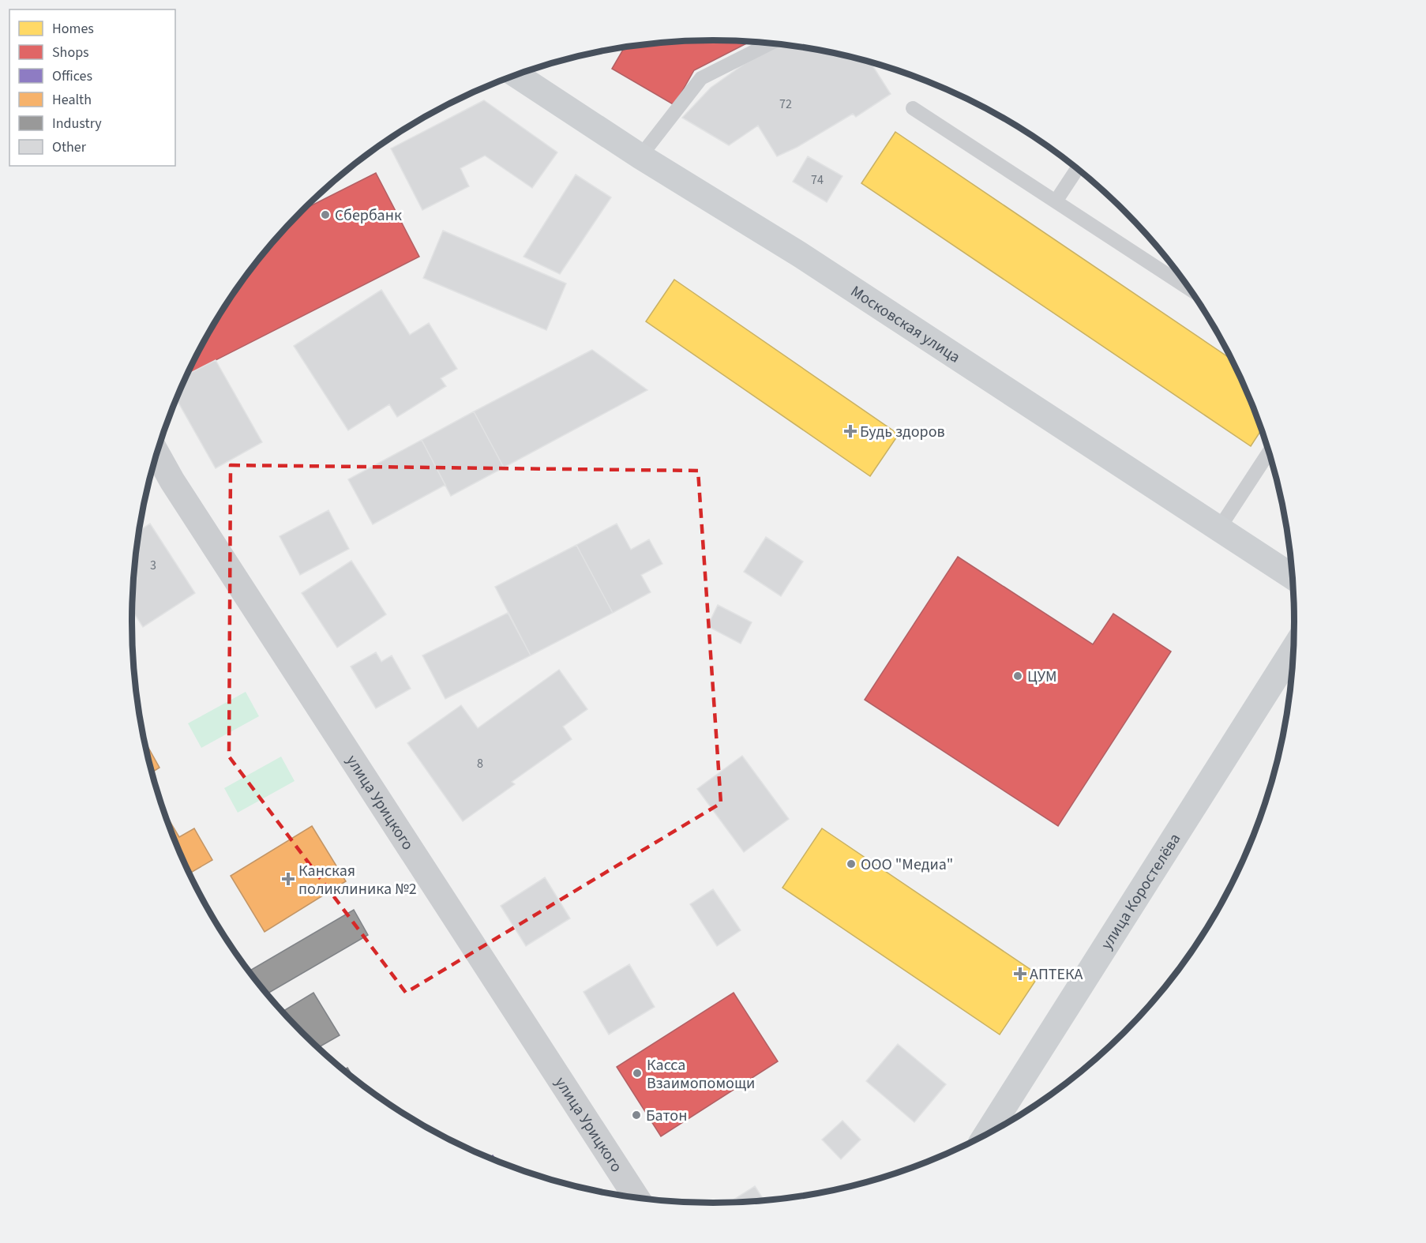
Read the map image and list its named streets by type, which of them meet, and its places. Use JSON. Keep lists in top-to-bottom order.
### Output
{
  "streets": {
    "street": ["Московская улица", "улица Урицкого", "улица Коростелёва"]
  },
  "places": {
    "other": [
      "Сбербанк",
      "ЦУМ",
      "ООО \"Медиа\"",
      "Касса Взаимопомощи",
      "Батон"
    ],
    "health": ["Будь здоров", "Канская поликлиника №2", "АПТЕКА"]
  },
  "house_numbers": [
    "72",
    "74",
    "3",
    "8"
  ],
  "legend": [
    "Homes",
    "Shops",
    "Offices",
    "Health",
    "Industry",
    "Other"
  ]
}
